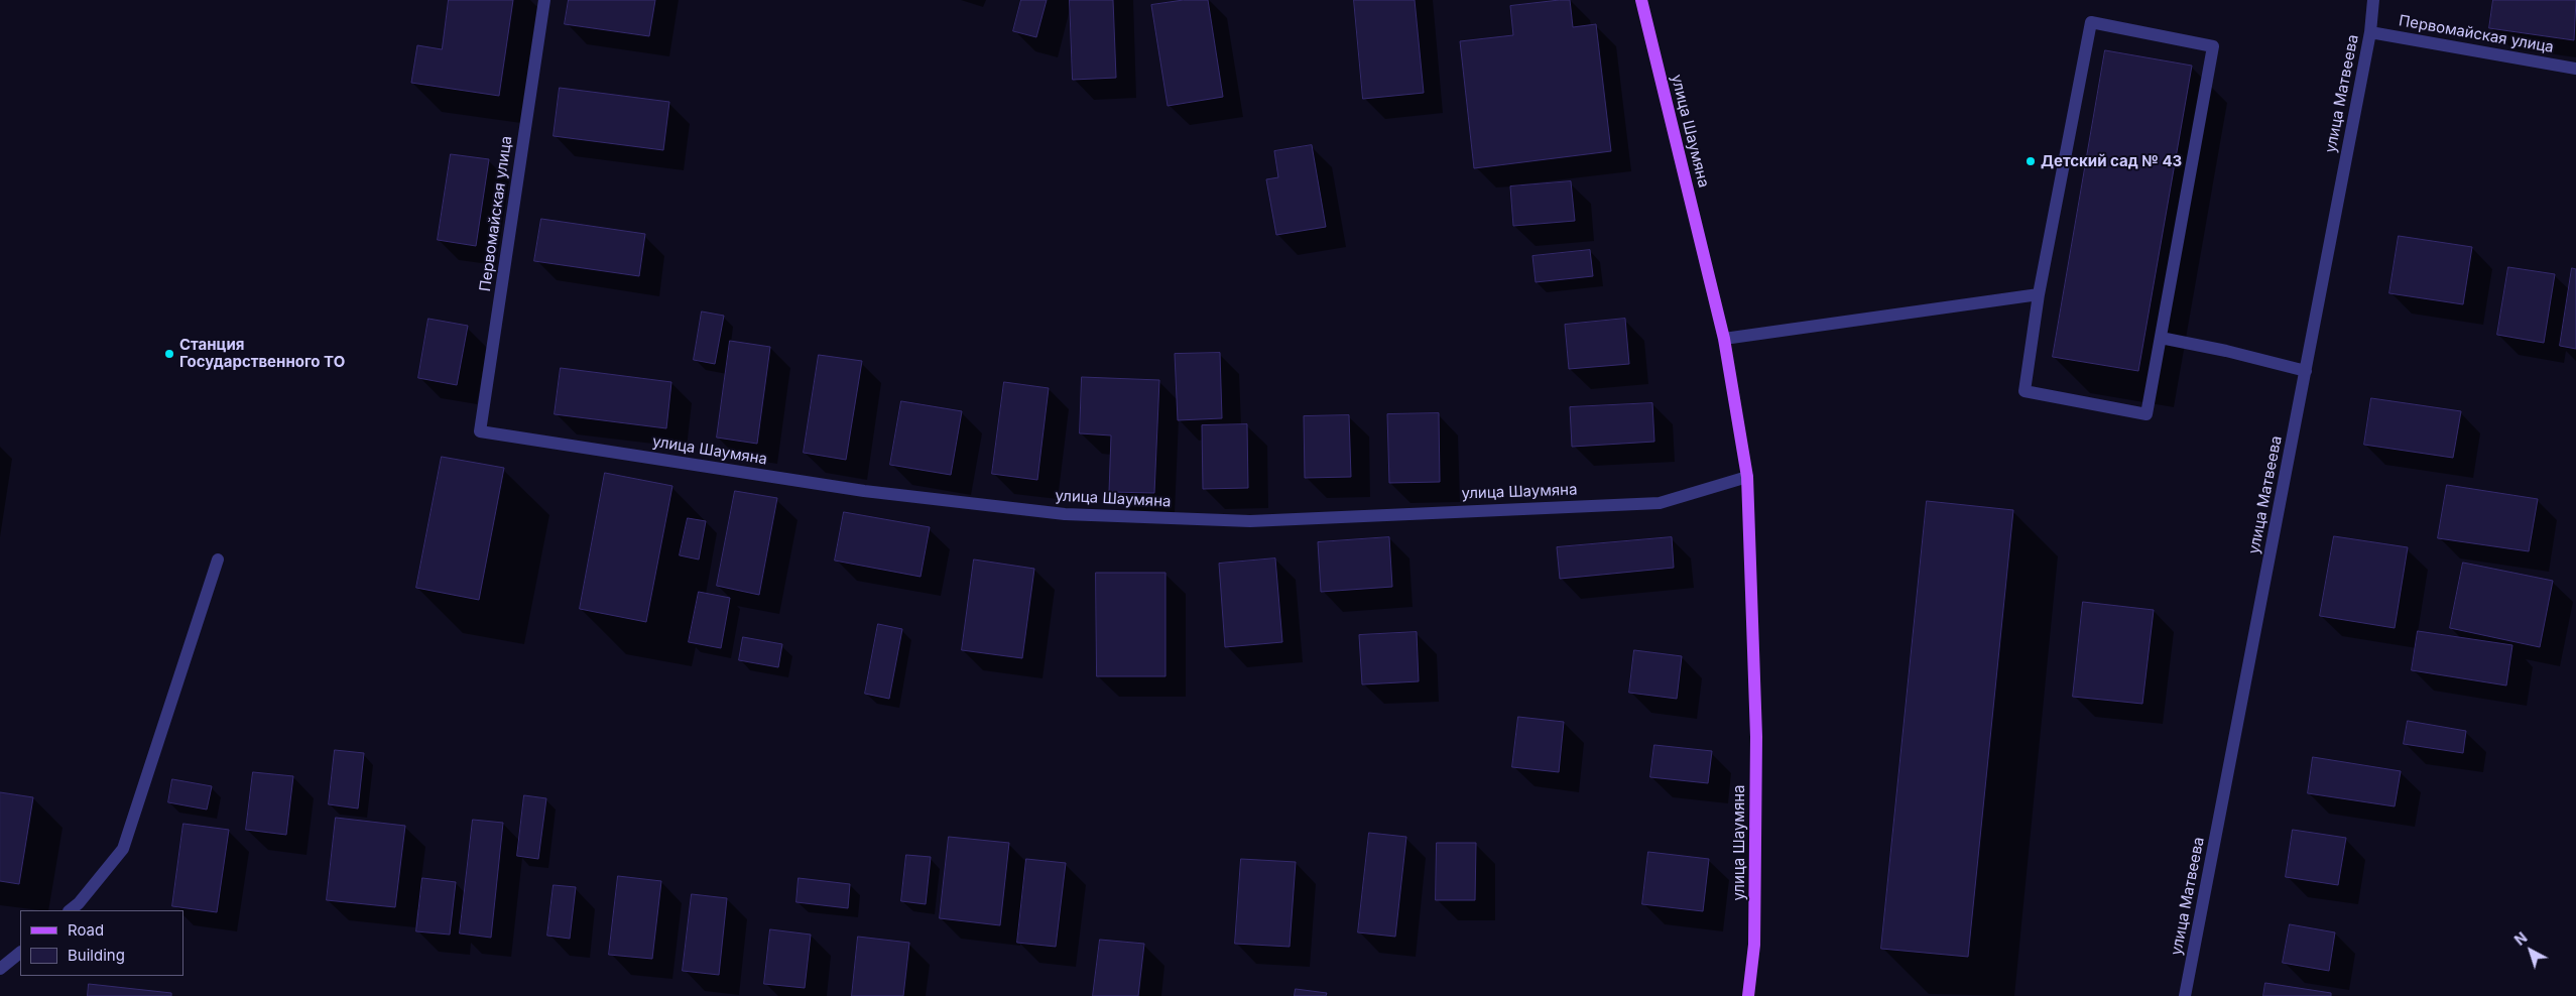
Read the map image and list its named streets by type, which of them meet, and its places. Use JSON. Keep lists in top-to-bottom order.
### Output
{
  "streets": {
    "main road": ["улица Шаумяна"],
    "street": ["Первомайская улица", "улица Матвеева"]
  },
  "crossings": [
    ["Первомайская улица", "улица Матвеева"],
    ["Первомайская улица", "улица Шаумяна"]
  ],
  "places": ["Детский сад № 43", "Станция Государственного ТО"],
  "legend": ["Road", "Building"],
  "north": "top left"
}
